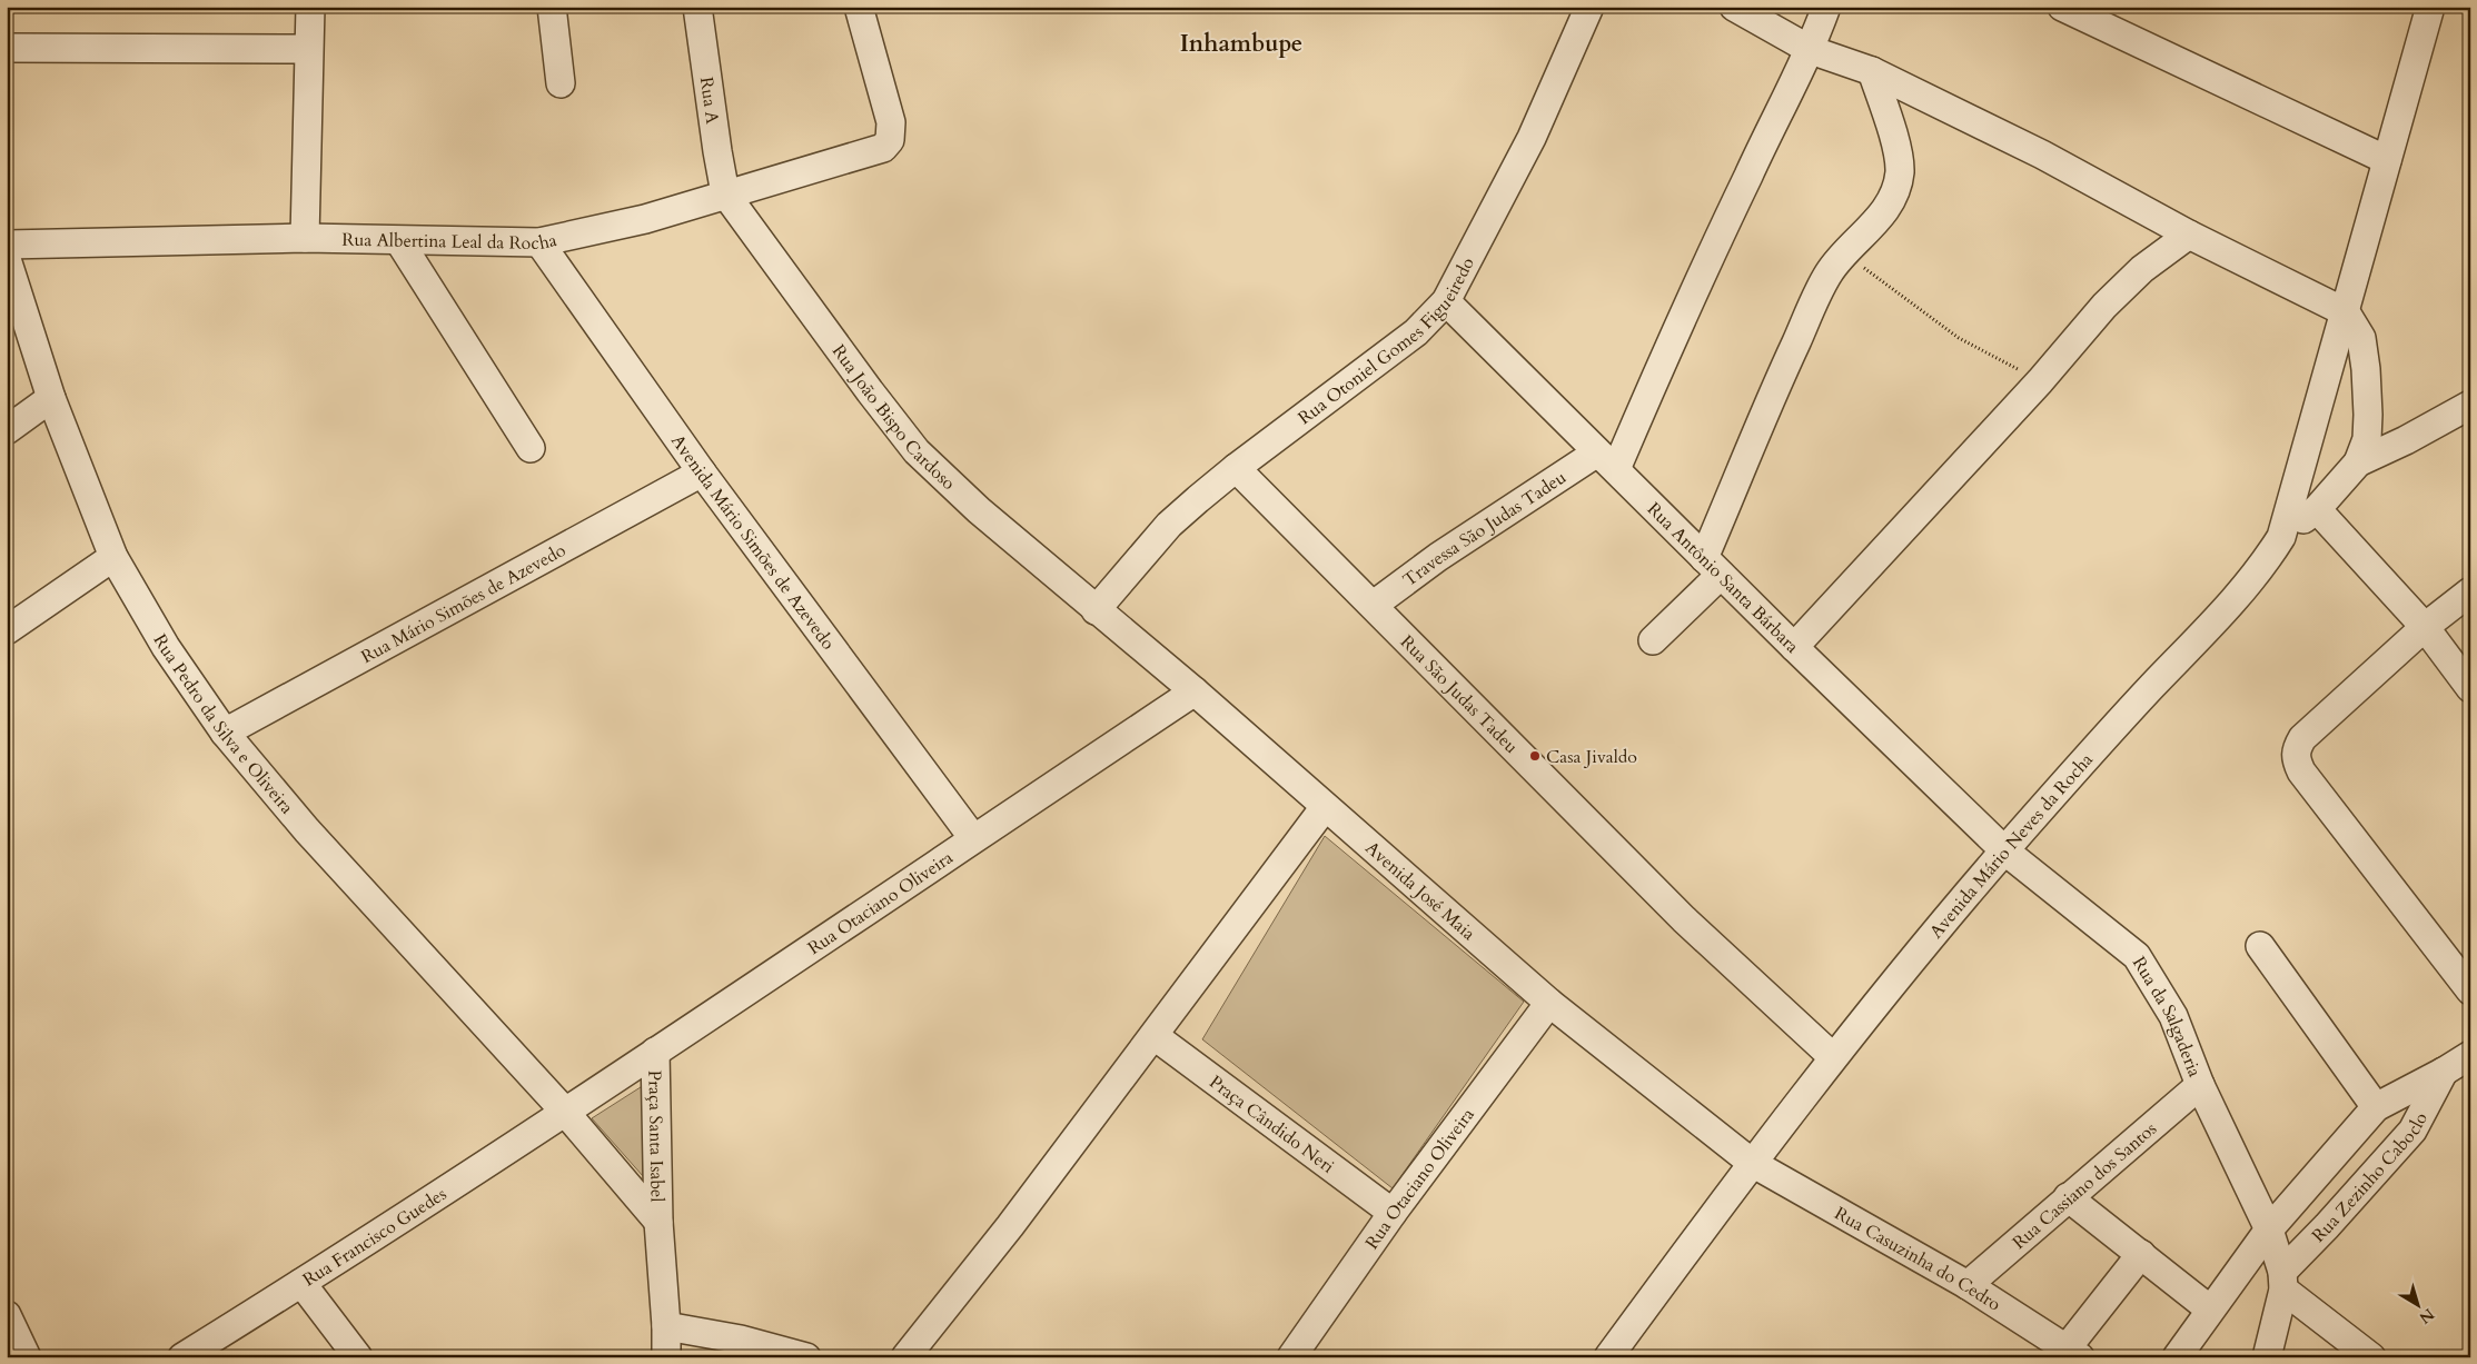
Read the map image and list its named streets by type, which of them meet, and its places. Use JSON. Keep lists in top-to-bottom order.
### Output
{
  "streets": {
    "street": [
      "Rua A",
      "Rua Albertina Leal da Rocha",
      "Rua Otoniel Gomes Figueiredo",
      "Rua João Bispo Cardoso",
      "Travessa São Judas Tadeu",
      "Avenida Mário Simões de Azevedo",
      "Rua Antônio Santa Bárbara",
      "Rua Mário Simões de Azevedo",
      "Rua São Judas Tadeu",
      "Rua Pedro da Silva e Oliveira",
      "Avenida Mário Neves da Rocha",
      "Avenida José Maia",
      "Rua Otaciano Oliveira",
      "Rua da Salgaderia",
      "Praça Cândido Neri",
      "Praça Santa Isabel",
      "Rua Zezinho Caboclo",
      "Rua Cassiano dos Santos",
      "Rua Francisco Guedes",
      "Rua Casuzinha do Cedro"
    ]
  },
  "crossings": [
    ["Rua A", "Rua Albertina Leal da Rocha"],
    ["Rua A", "Rua João Bispo Cardoso"],
    ["Rua Albertina Leal da Rocha", "Rua João Bispo Cardoso"],
    ["Rua Albertina Leal da Rocha", "Avenida Mário Simões de Azevedo"],
    ["Rua Otoniel Gomes Figueiredo", "Rua João Bispo Cardoso"],
    ["Rua Otoniel Gomes Figueiredo", "Rua Antônio Santa Bárbara"],
    ["Rua Otoniel Gomes Figueiredo", "Rua São Judas Tadeu"],
    ["Rua Otoniel Gomes Figueiredo", "Avenida José Maia"],
    ["Rua João Bispo Cardoso", "Avenida José Maia"],
    ["Travessa São Judas Tadeu", "Rua Antônio Santa Bárbara"],
    ["Travessa São Judas Tadeu", "Rua São Judas Tadeu"],
    ["Avenida Mário Simões de Azevedo", "Rua Mário Simões de Azevedo"],
    ["Avenida Mário Simões de Azevedo", "Rua Otaciano Oliveira"],
    ["Rua Antônio Santa Bárbara", "Avenida Mário Neves da Rocha"],
    ["Rua Antônio Santa Bárbara", "Rua da Salgaderia"],
    ["Rua Mário Simões de Azevedo", "Rua Pedro da Silva e Oliveira"],
    ["Rua São Judas Tadeu", "Avenida Mário Neves da Rocha"],
    ["Rua Pedro da Silva e Oliveira", "Rua Otaciano Oliveira"],
    ["Rua Pedro da Silva e Oliveira", "Praça Santa Isabel"],
    ["Rua Pedro da Silva e Oliveira", "Rua Francisco Guedes"],
    ["Avenida Mário Neves da Rocha", "Avenida José Maia"],
    ["Avenida Mário Neves da Rocha", "Rua da Salgaderia"],
    ["Avenida Mário Neves da Rocha", "Rua Casuzinha do Cedro"],
    ["Avenida José Maia", "Rua Otaciano Oliveira"],
    ["Avenida José Maia", "Rua Casuzinha do Cedro"],
    ["Rua Otaciano Oliveira", "Praça Cândido Neri"],
    ["Rua Otaciano Oliveira", "Praça Santa Isabel"],
    ["Rua Otaciano Oliveira", "Rua Francisco Guedes"],
    ["Rua da Salgaderia", "Rua Zezinho Caboclo"],
    ["Rua da Salgaderia", "Rua Cassiano dos Santos"],
    ["Rua Cassiano dos Santos", "Rua Casuzinha do Cedro"]
  ],
  "districts": ["Inhambupe"],
  "places": ["Casa Jivaldo"],
  "north": "bottom right"
}
